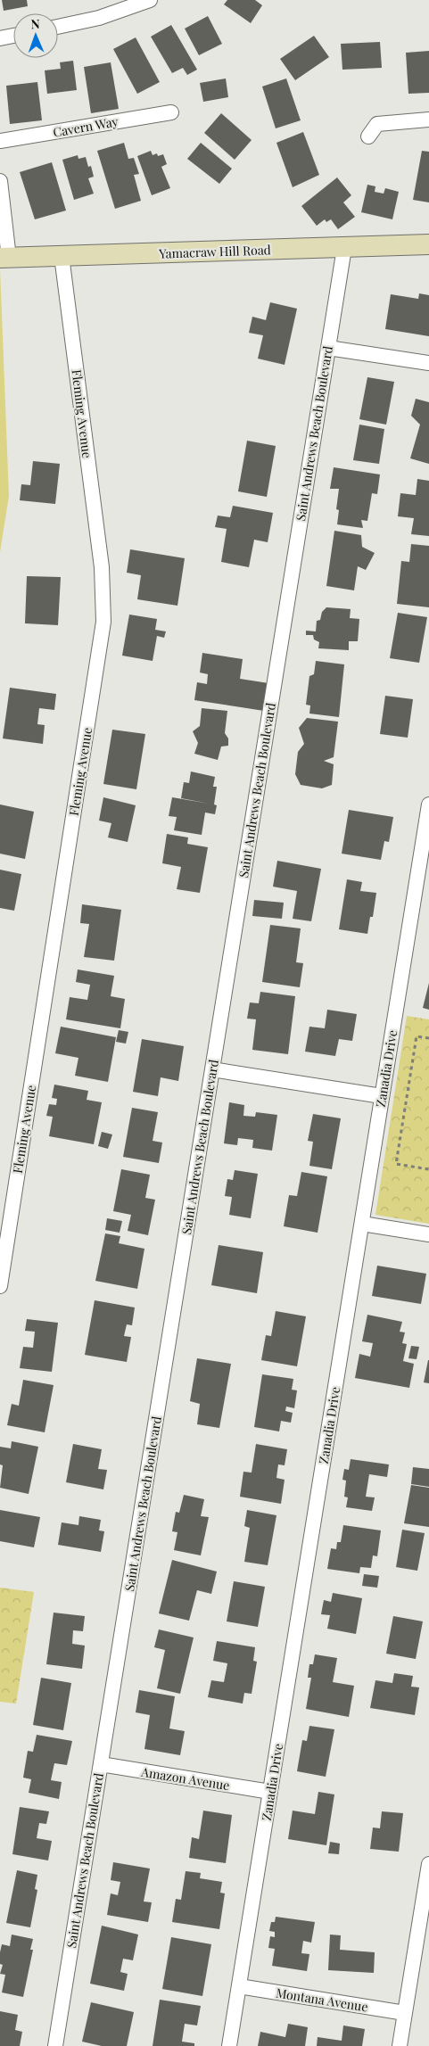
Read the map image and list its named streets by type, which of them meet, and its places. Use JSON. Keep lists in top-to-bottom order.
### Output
{
  "streets": {
    "main road": ["Yamacraw Hill Road"],
    "street": [
      "Cavern Way",
      "Fleming Avenue",
      "Saint Andrews Beach Boulevard",
      "Zanadia Drive",
      "Amazon Avenue",
      "Montana Avenue"
    ]
  },
  "crossings": [
    ["Yamacraw Hill Road", "Fleming Avenue"],
    ["Yamacraw Hill Road", "Saint Andrews Beach Boulevard"],
    ["Saint Andrews Beach Boulevard", "Amazon Avenue"],
    ["Zanadia Drive", "Amazon Avenue"],
    ["Zanadia Drive", "Montana Avenue"]
  ],
  "north": "top"
}
